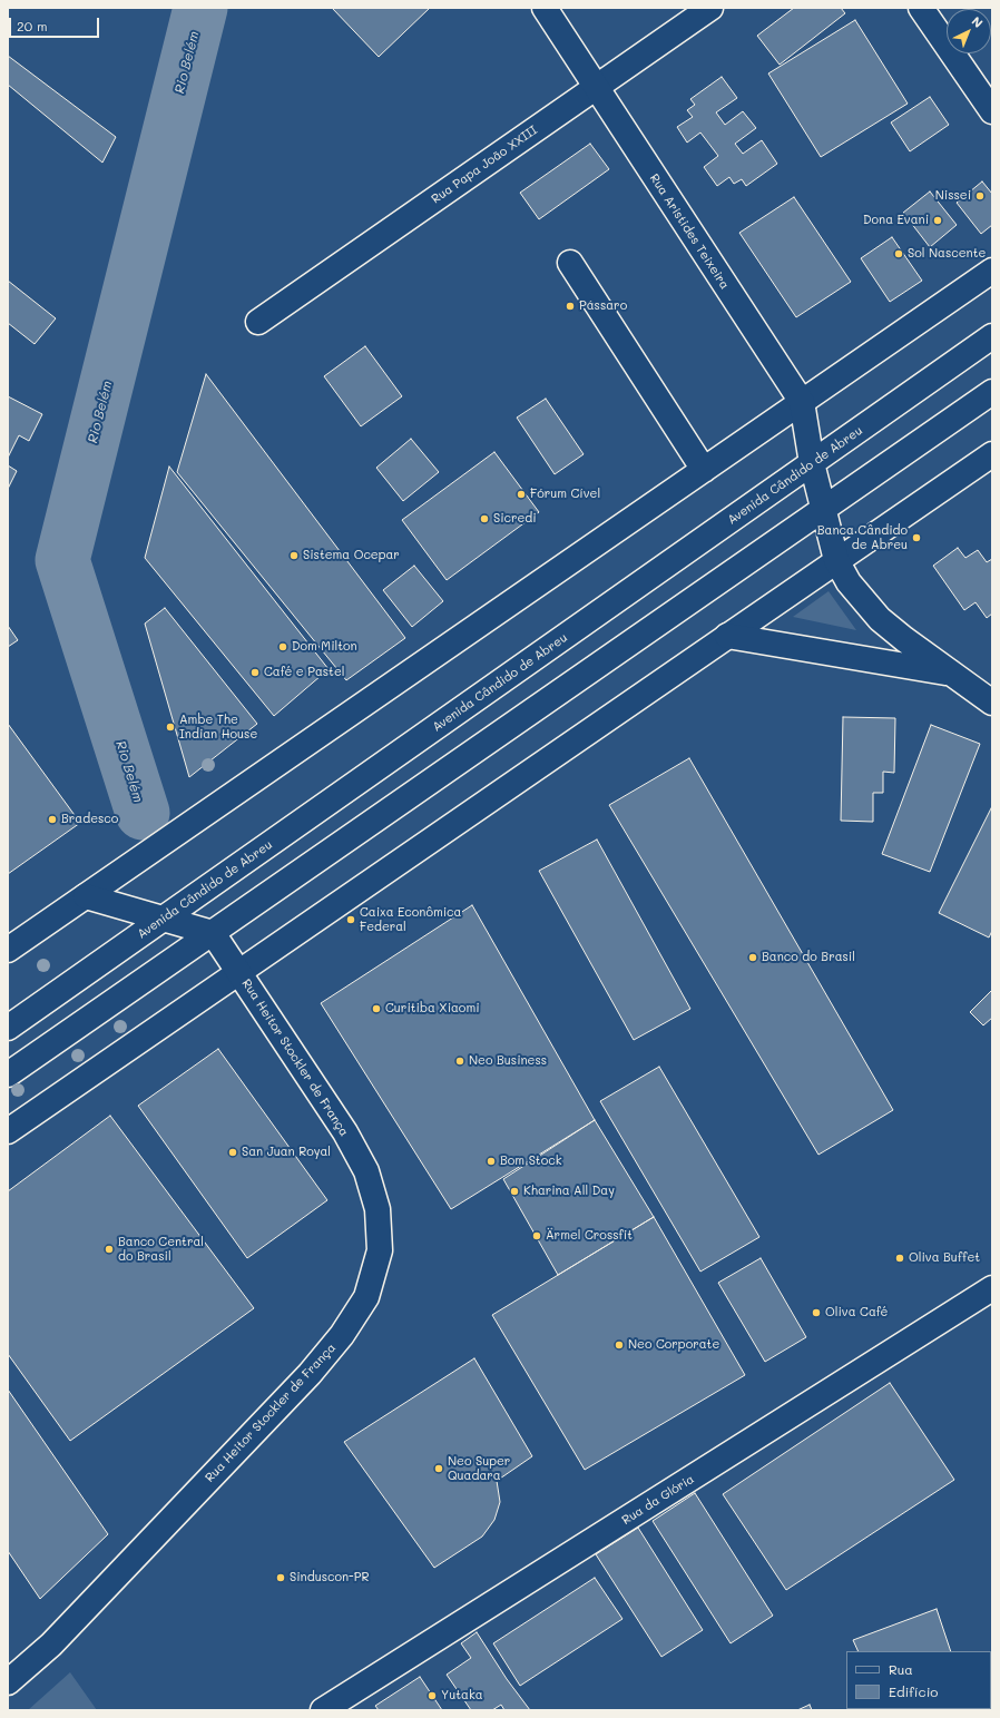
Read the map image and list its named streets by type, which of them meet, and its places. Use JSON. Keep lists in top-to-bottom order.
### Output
{
  "streets": {
    "main road": [
      "Rua Papa João XXIII",
      "Rua Aristides Teixeira",
      "Avenida Cândido de Abreu",
      "Rua Heitor Stockler de França",
      "Rua da Glória"
    ]
  },
  "crossings": [
    ["Rua Papa João XXIII", "Rua Aristides Teixeira"],
    ["Rua Aristides Teixeira", "Avenida Cândido de Abreu"]
  ],
  "water": ["Rio Belém"],
  "places": [
    "Nissei",
    "Dona Evani",
    "Sol Nascente",
    "Pássaro",
    "Fórum Cível",
    "Sicredi",
    "Banca Cândido de Abreu",
    "Sistema Ocepar",
    "Dom Milton",
    "Café e Pastel",
    "Ambe The Indian House",
    "Bradesco",
    "Caixa Econômica Federal",
    "Banco do Brasil",
    "Curitiba Xiaomi",
    "Neo Business",
    "San Juan Royal",
    "Bom Stock",
    "Kharina All Day",
    "Ärmel Crossfit",
    "Banco Central do Brasil",
    "Oliva Buffet",
    "Oliva Café",
    "Neo Corporate",
    "Neo Super Quadara",
    "Sinduscon-PR",
    "Yutaka"
  ],
  "legend": ["Rua", "Edifício"],
  "scale_bar": "20 m",
  "north": "top right"
}
